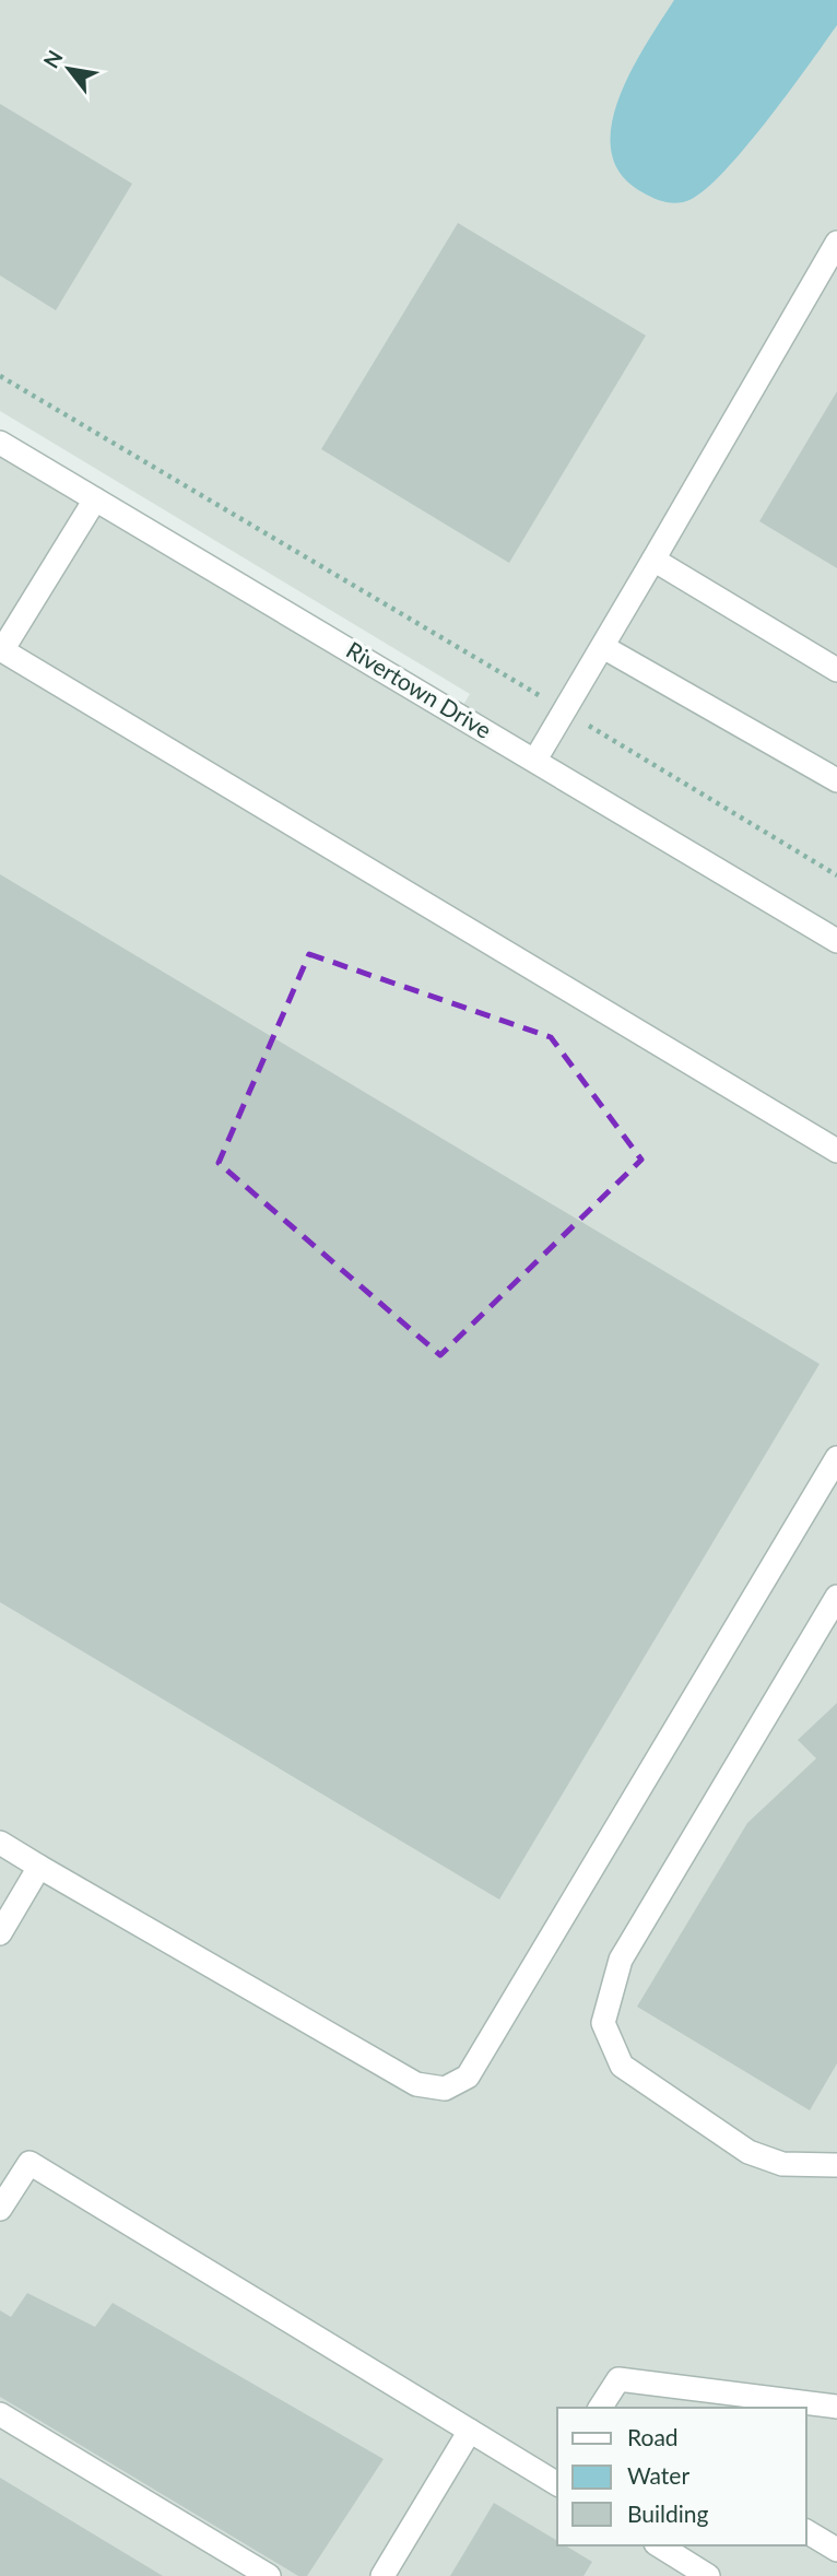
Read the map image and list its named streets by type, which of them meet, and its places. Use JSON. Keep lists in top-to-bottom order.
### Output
{
  "streets": {
    "street": ["Rivertown Drive"]
  },
  "legend": ["Road", "Water", "Building"],
  "north": "top left"
}
